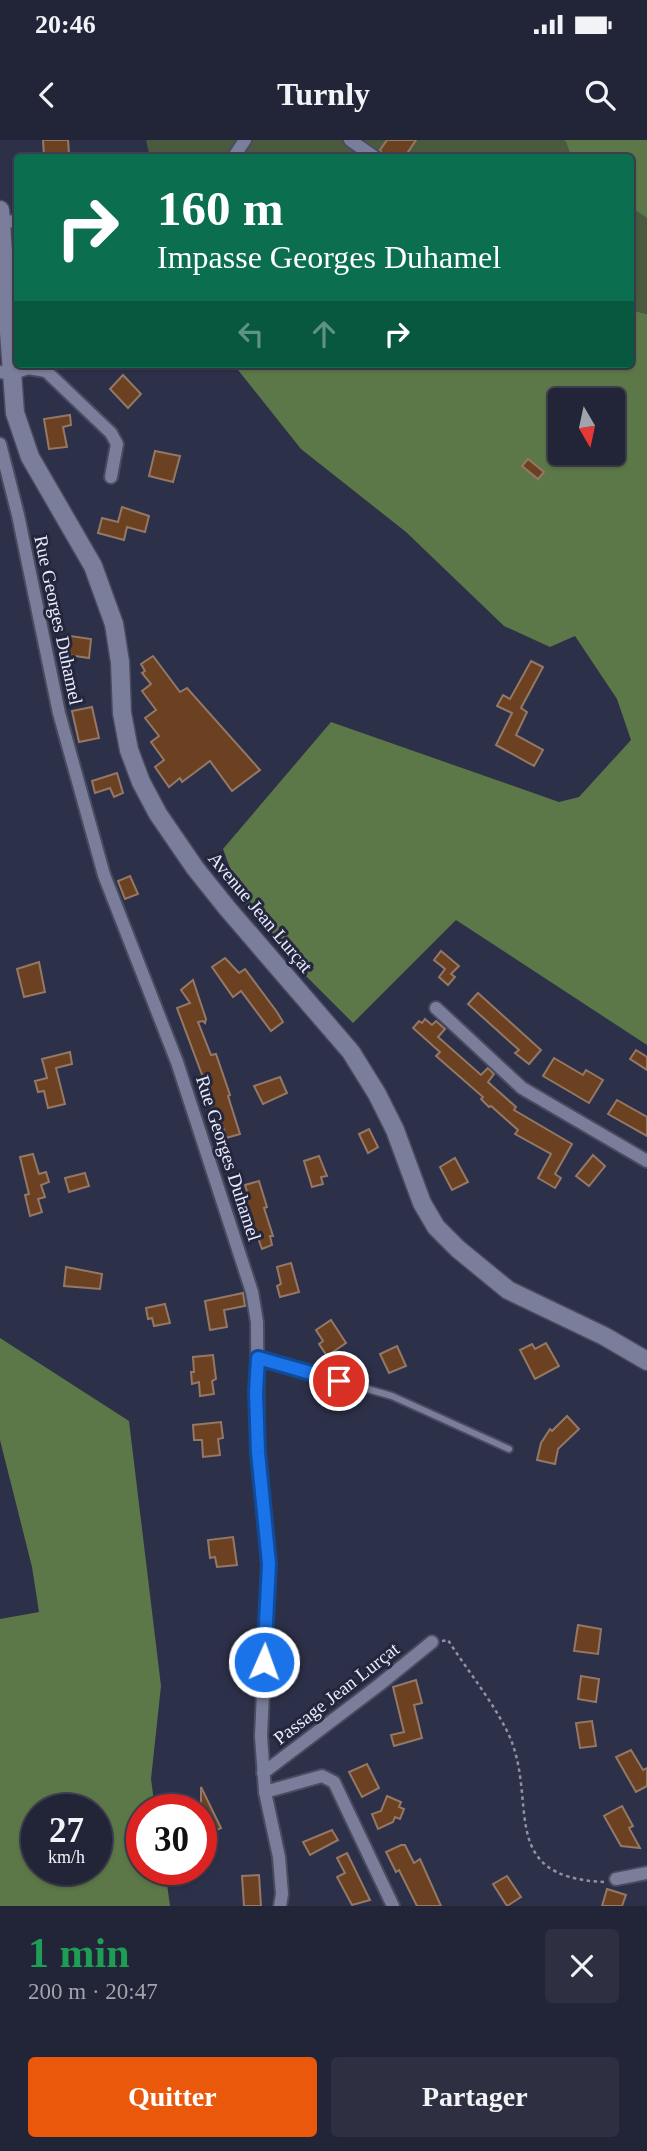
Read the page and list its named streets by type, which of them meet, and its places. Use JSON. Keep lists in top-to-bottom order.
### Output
{
  "streets": {
    "main road": ["Avenue Jean Lurçat"],
    "street": ["Rue Georges Duhamel", "Passage Jean Lurçat"]
  },
  "crossings": [
    ["Rue Georges Duhamel", "Passage Jean Lurçat"]
  ],
  "north": "bottom",
  "page": {
    "status": "20:46",
    "header": "Turnly",
    "turn": ["160 m", "Impasse Georges Duhamel"],
    "speed": "27 km/h",
    "limit": "30",
    "heading": ["1 min", "200 m · 20:47"],
    "buttons": ["Quitter", "Partager"]
  }
}
